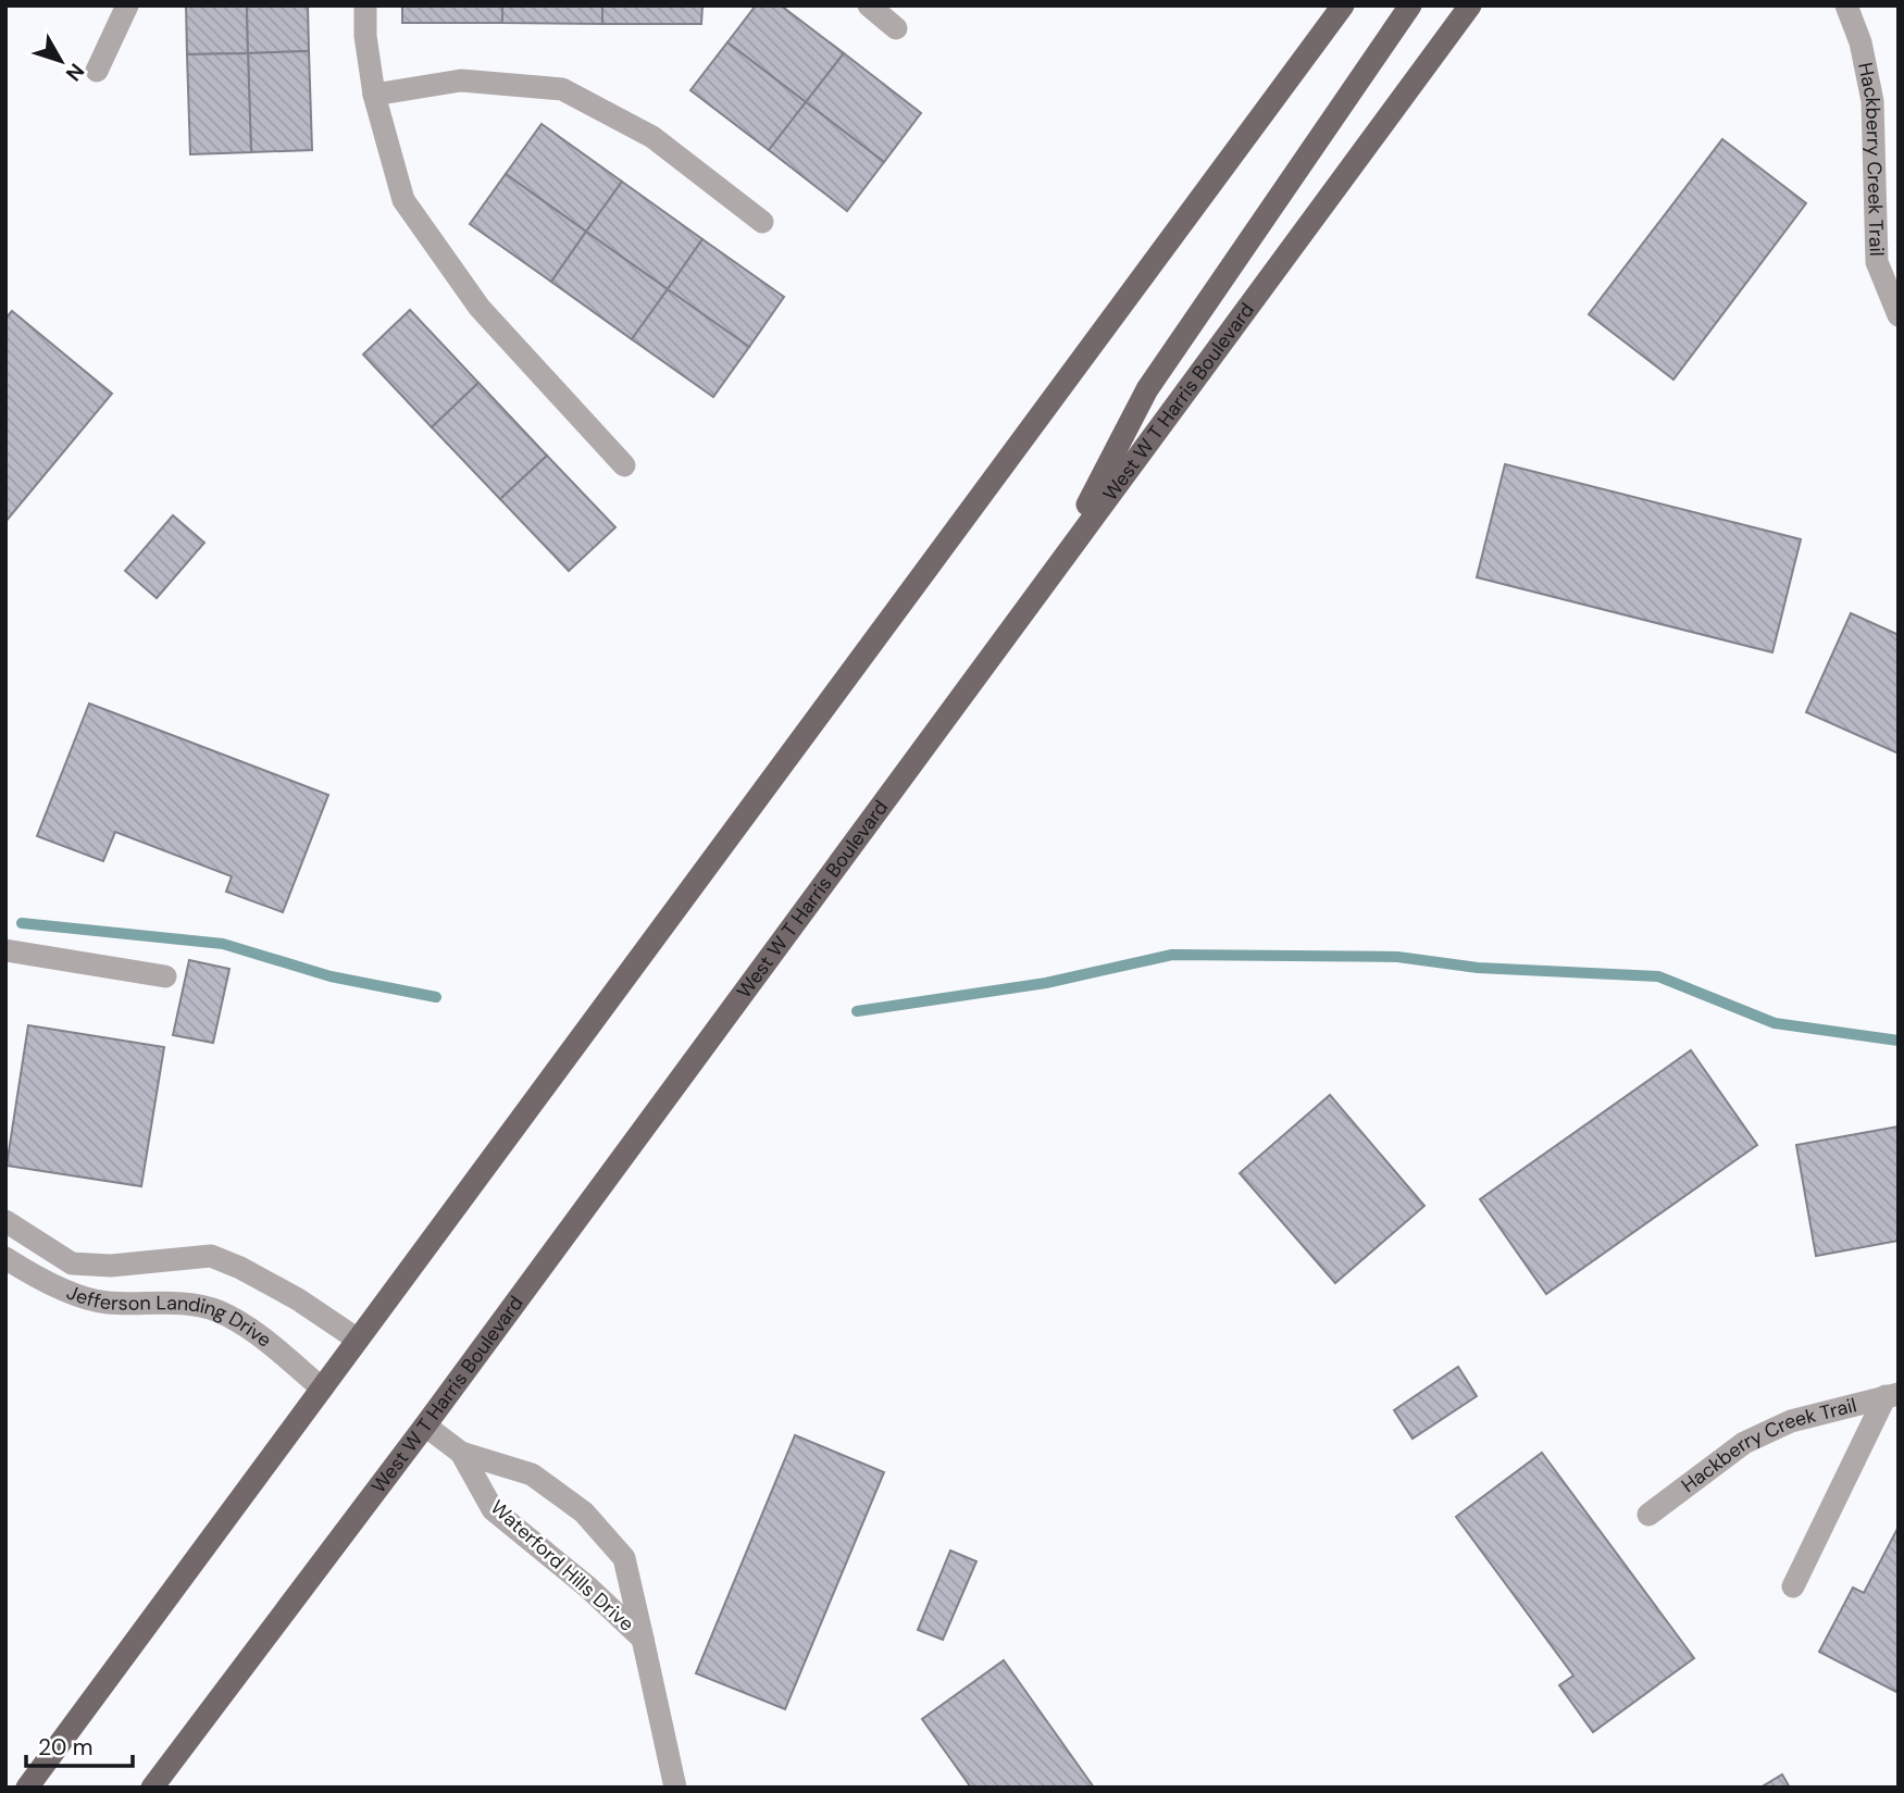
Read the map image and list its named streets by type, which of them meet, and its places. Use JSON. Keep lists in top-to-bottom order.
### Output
{
  "streets": {
    "main road": ["West W T Harris Boulevard"],
    "street": ["Hackberry Creek Trail", "Jefferson Landing Drive", "Waterford Hills Drive"]
  },
  "crossings": [
    ["West W T Harris Boulevard", "Waterford Hills Drive"]
  ],
  "scale_bar": "20 m",
  "north": "bottom right"
}
